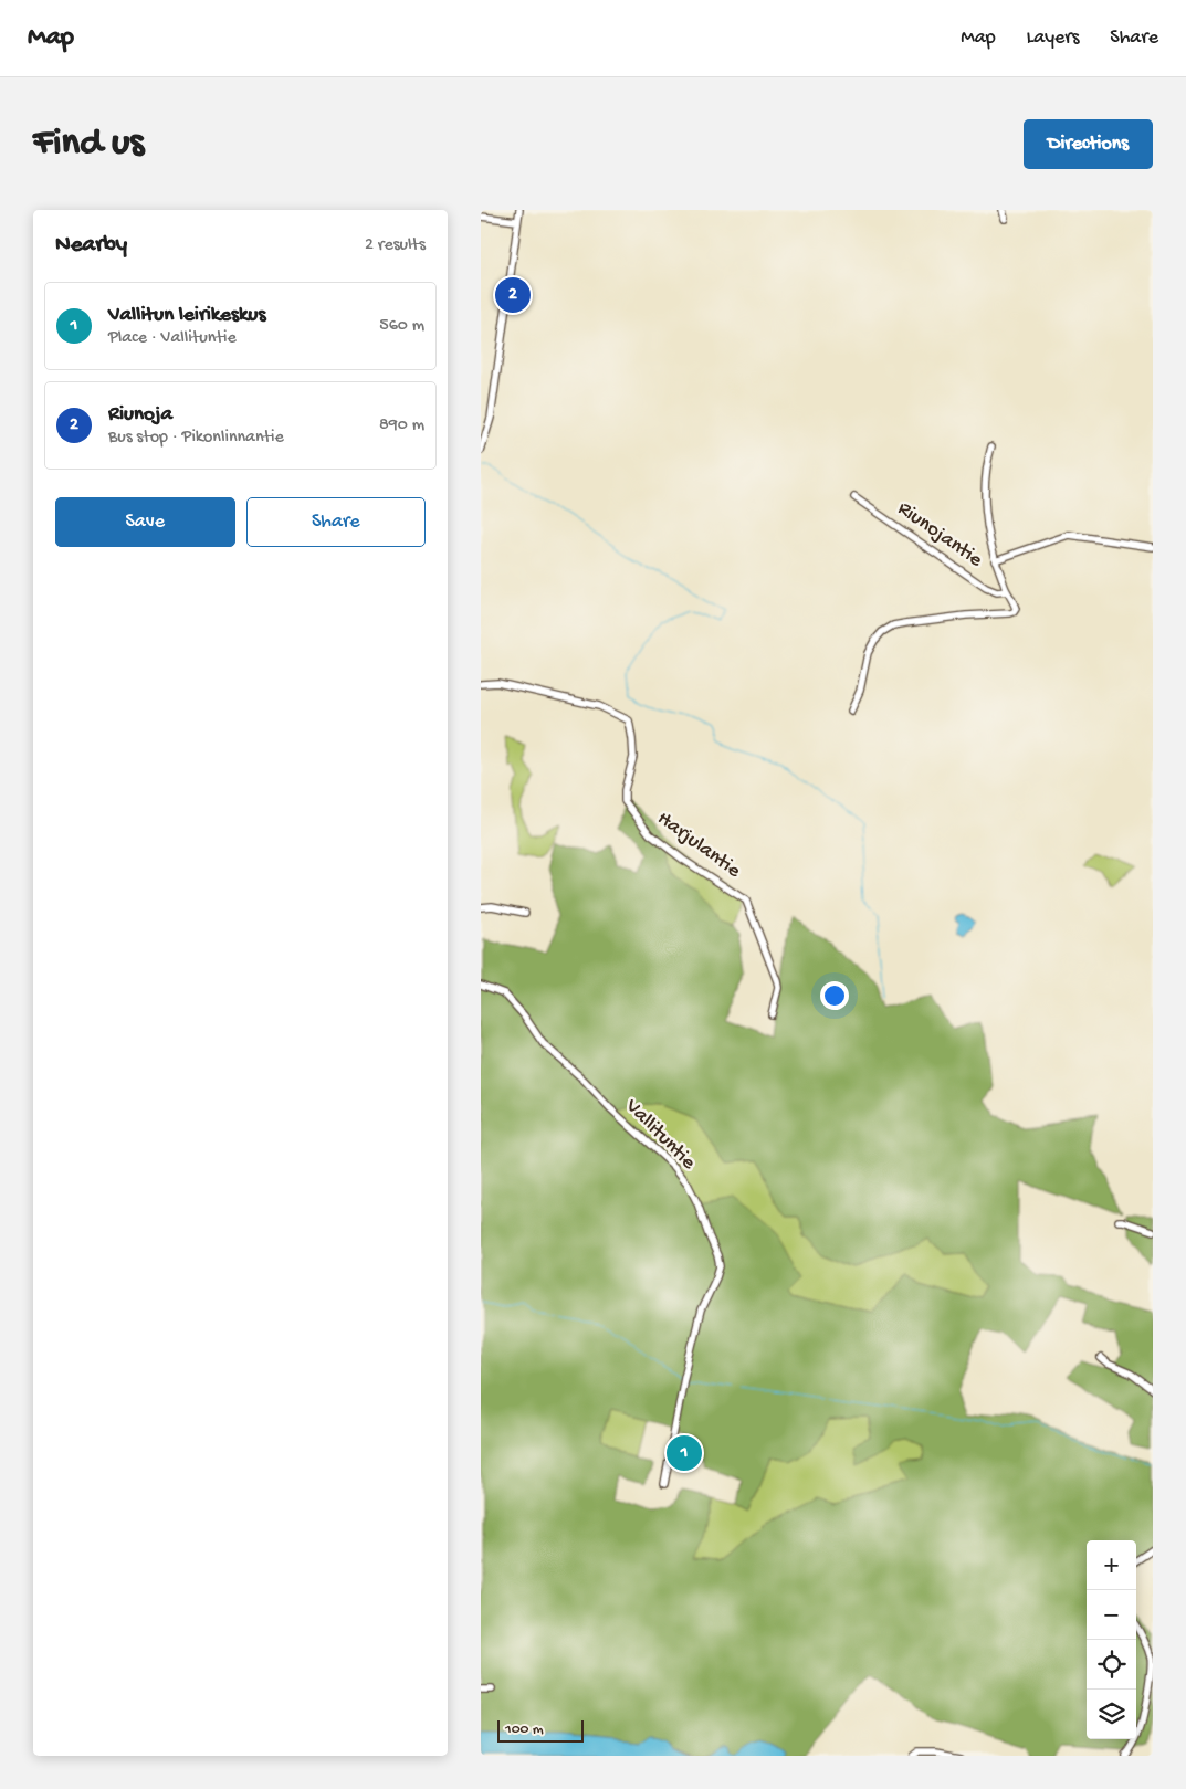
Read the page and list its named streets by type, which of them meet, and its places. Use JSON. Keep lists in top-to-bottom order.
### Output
{
  "streets": {
    "street": ["Riunojantie", "Harjulantie", "Vallituntie"]
  },
  "scale_bar": "100 m",
  "page": {
    "header": "Map",
    "nav": ["Map", "Layers", "Share"],
    "buttons": [
      "Directions",
      ["Save", "Share"]
    ],
    "title": "Find us",
    "heading": ["Nearby", "2 results"],
    "pins": ["2", "1"],
    "list": [
      {
        "mark": "1",
        "name": "Vallitun leirikeskus",
        "note": "Place · Vallituntie",
        "value": "560 m"
      },
      {
        "mark": "2",
        "name": "Riunoja",
        "note": "Bus stop · Pikonlinnantie",
        "value": "890 m"
      }
    ],
    "map_buttons": ["+", "−"],
    "scale": "100 m"
  }
}
